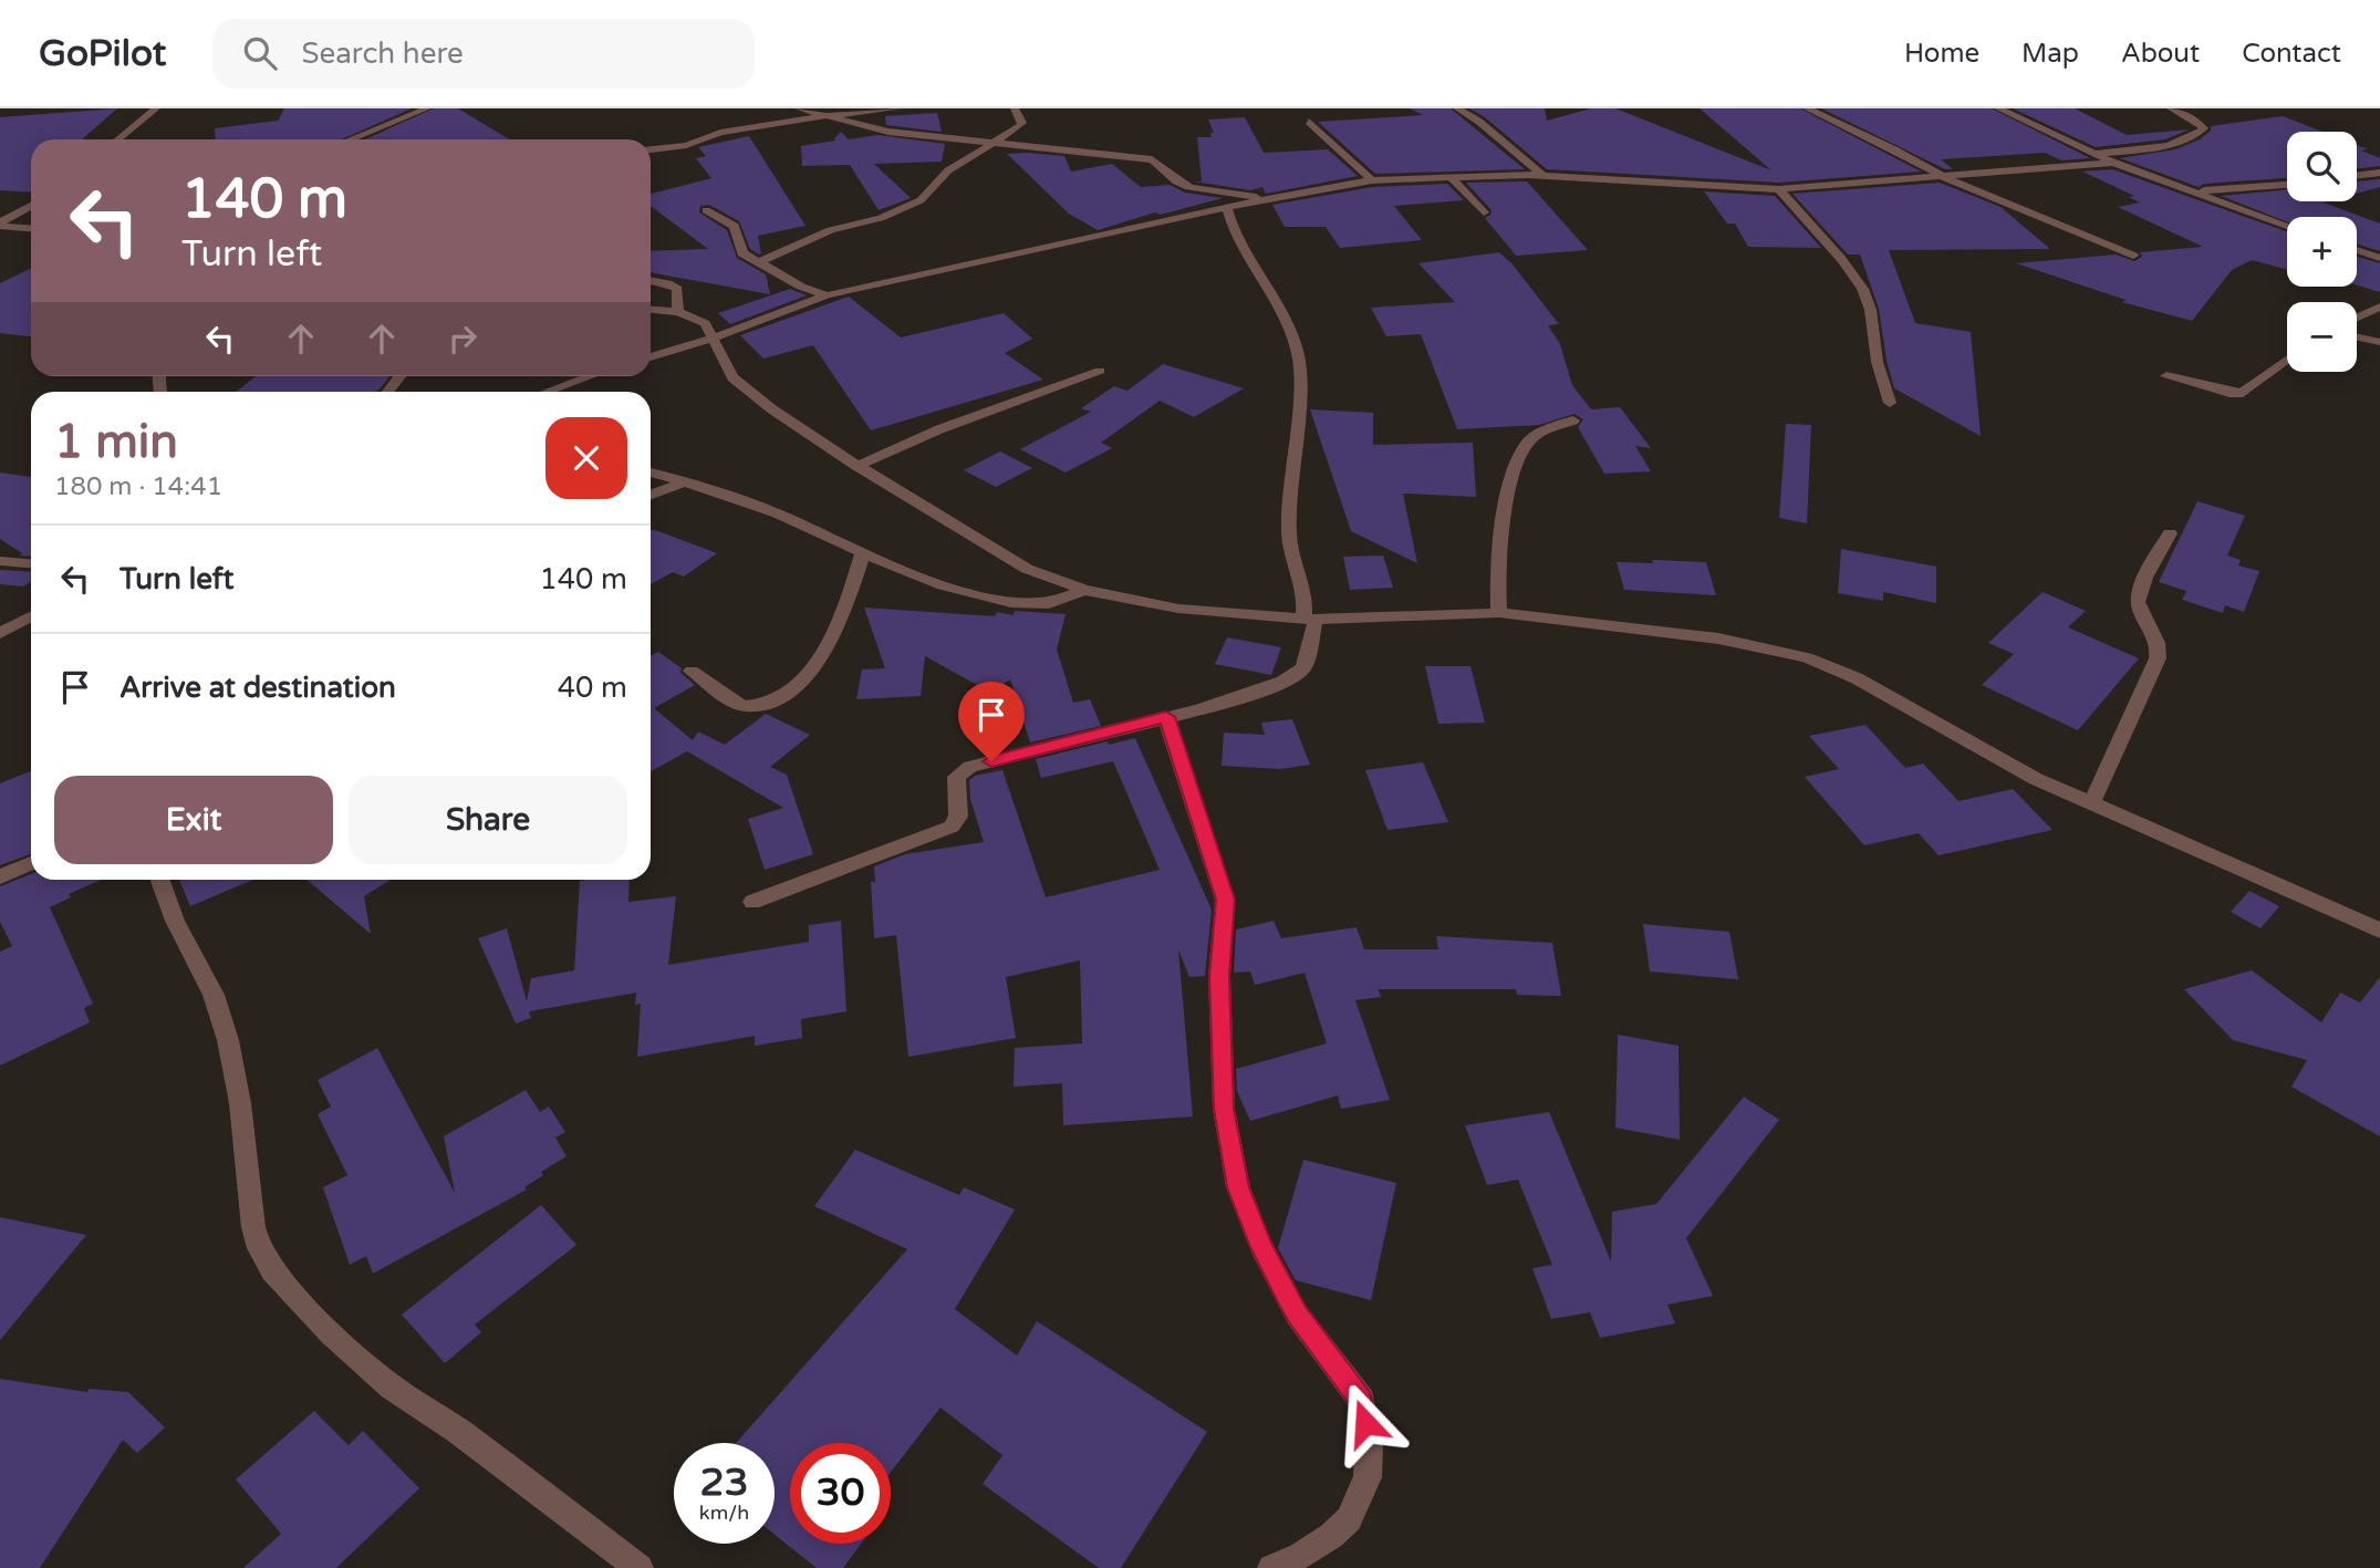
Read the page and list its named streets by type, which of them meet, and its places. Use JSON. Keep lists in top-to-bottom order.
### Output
{
  "page": {
    "header": "GoPilot",
    "search": "Search here",
    "nav": [
      "Home",
      "Map",
      "About",
      "Contact"
    ],
    "map_buttons": ["+", "−"],
    "turn": ["140 m", "Turn left"],
    "heading": ["1 min", "180 m · 14:41"],
    "list": [
      {
        "name": "Turn left",
        "value": "140 m"
      },
      {
        "name": "Arrive at destination",
        "value": "40 m"
      }
    ],
    "buttons": ["Exit", "Share"],
    "speed": "23 km/h",
    "limit": "30"
  }
}
